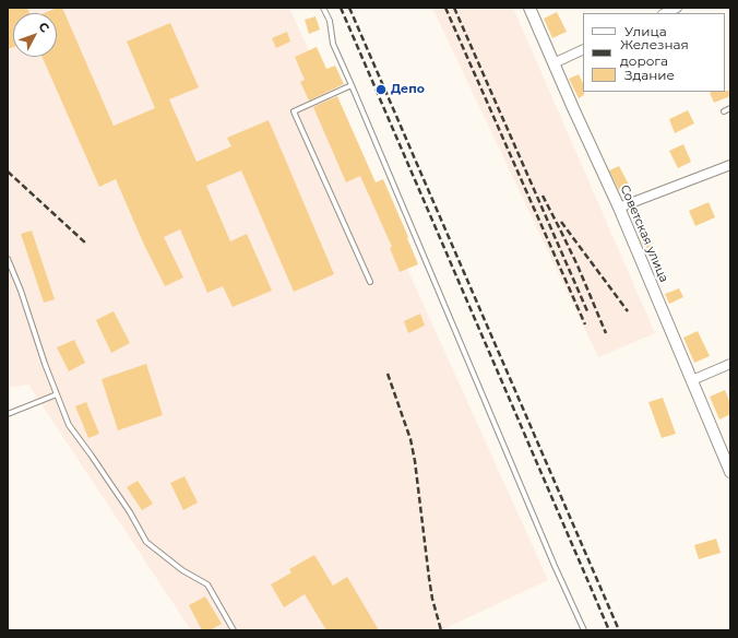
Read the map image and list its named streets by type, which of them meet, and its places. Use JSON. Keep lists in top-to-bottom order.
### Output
{
  "streets": {
    "street": ["Советская улица"]
  },
  "places": ["Депо"],
  "legend": ["Улица", "Железная дорога", "Здание"],
  "north": "top right"
}
